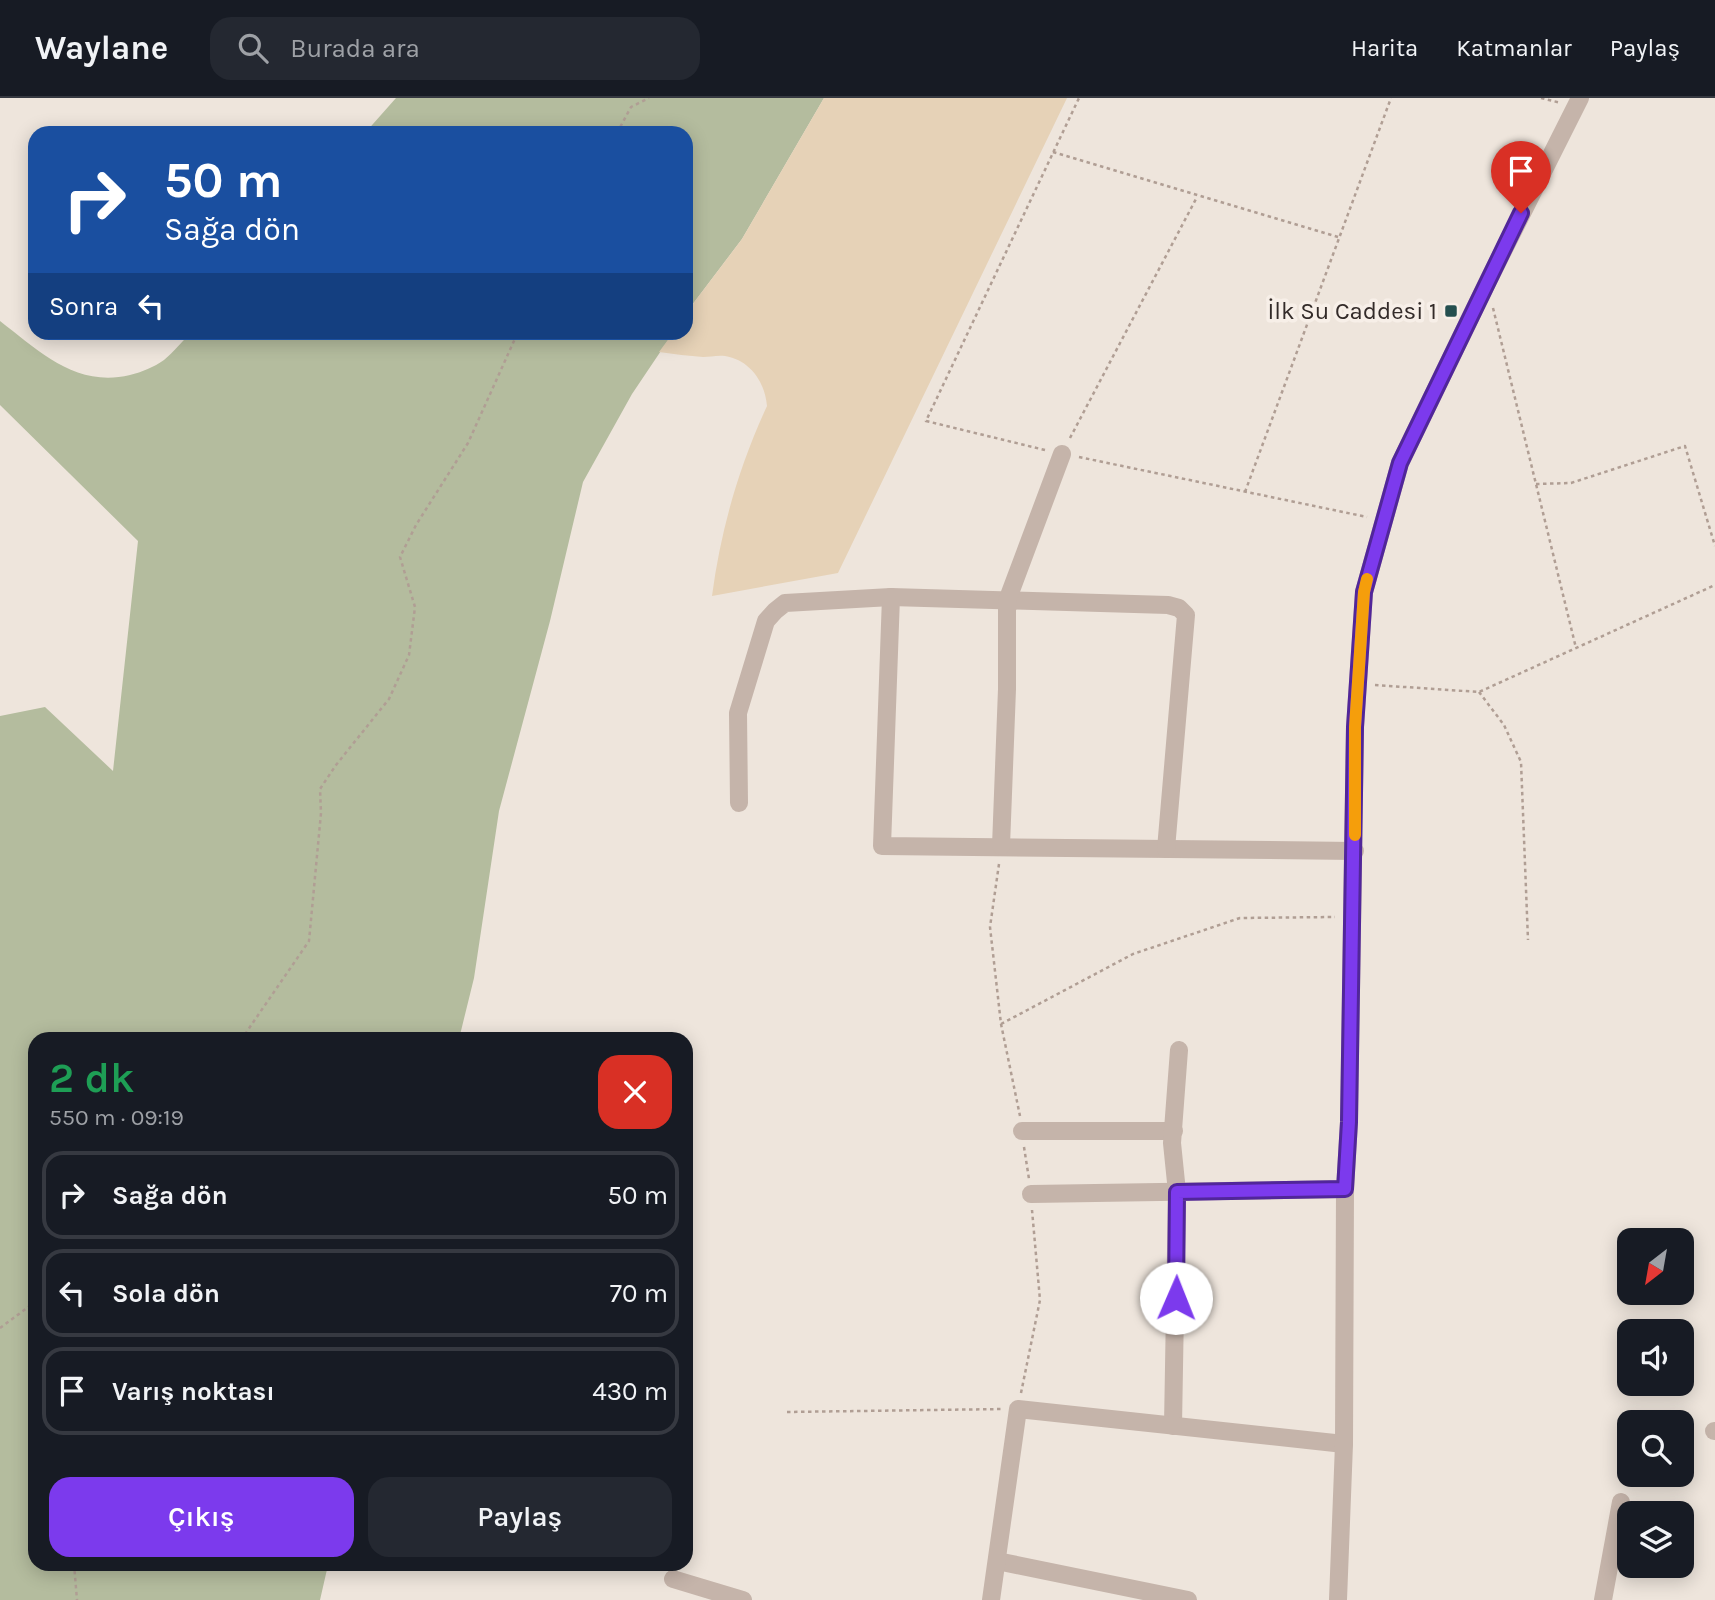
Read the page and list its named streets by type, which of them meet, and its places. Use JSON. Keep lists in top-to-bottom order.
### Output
{
  "places": {
    "transit": ["İlk Su Caddesi 1"]
  },
  "north": "bottom left",
  "page": {
    "header": "Waylane",
    "search": "Burada ara",
    "nav": ["Harita", "Katmanlar", "Paylaş"],
    "turn": ["50 m", "Sağa dön"],
    "then": "Sonra",
    "heading": ["2 dk", "550 m · 09:19"],
    "list": [
      {
        "name": "Sağa dön",
        "value": "50 m"
      },
      {
        "name": "Sola dön",
        "value": "70 m"
      },
      {
        "name": "Varış noktası",
        "value": "430 m"
      }
    ],
    "buttons": ["Çıkış", "Paylaş"]
  }
}
